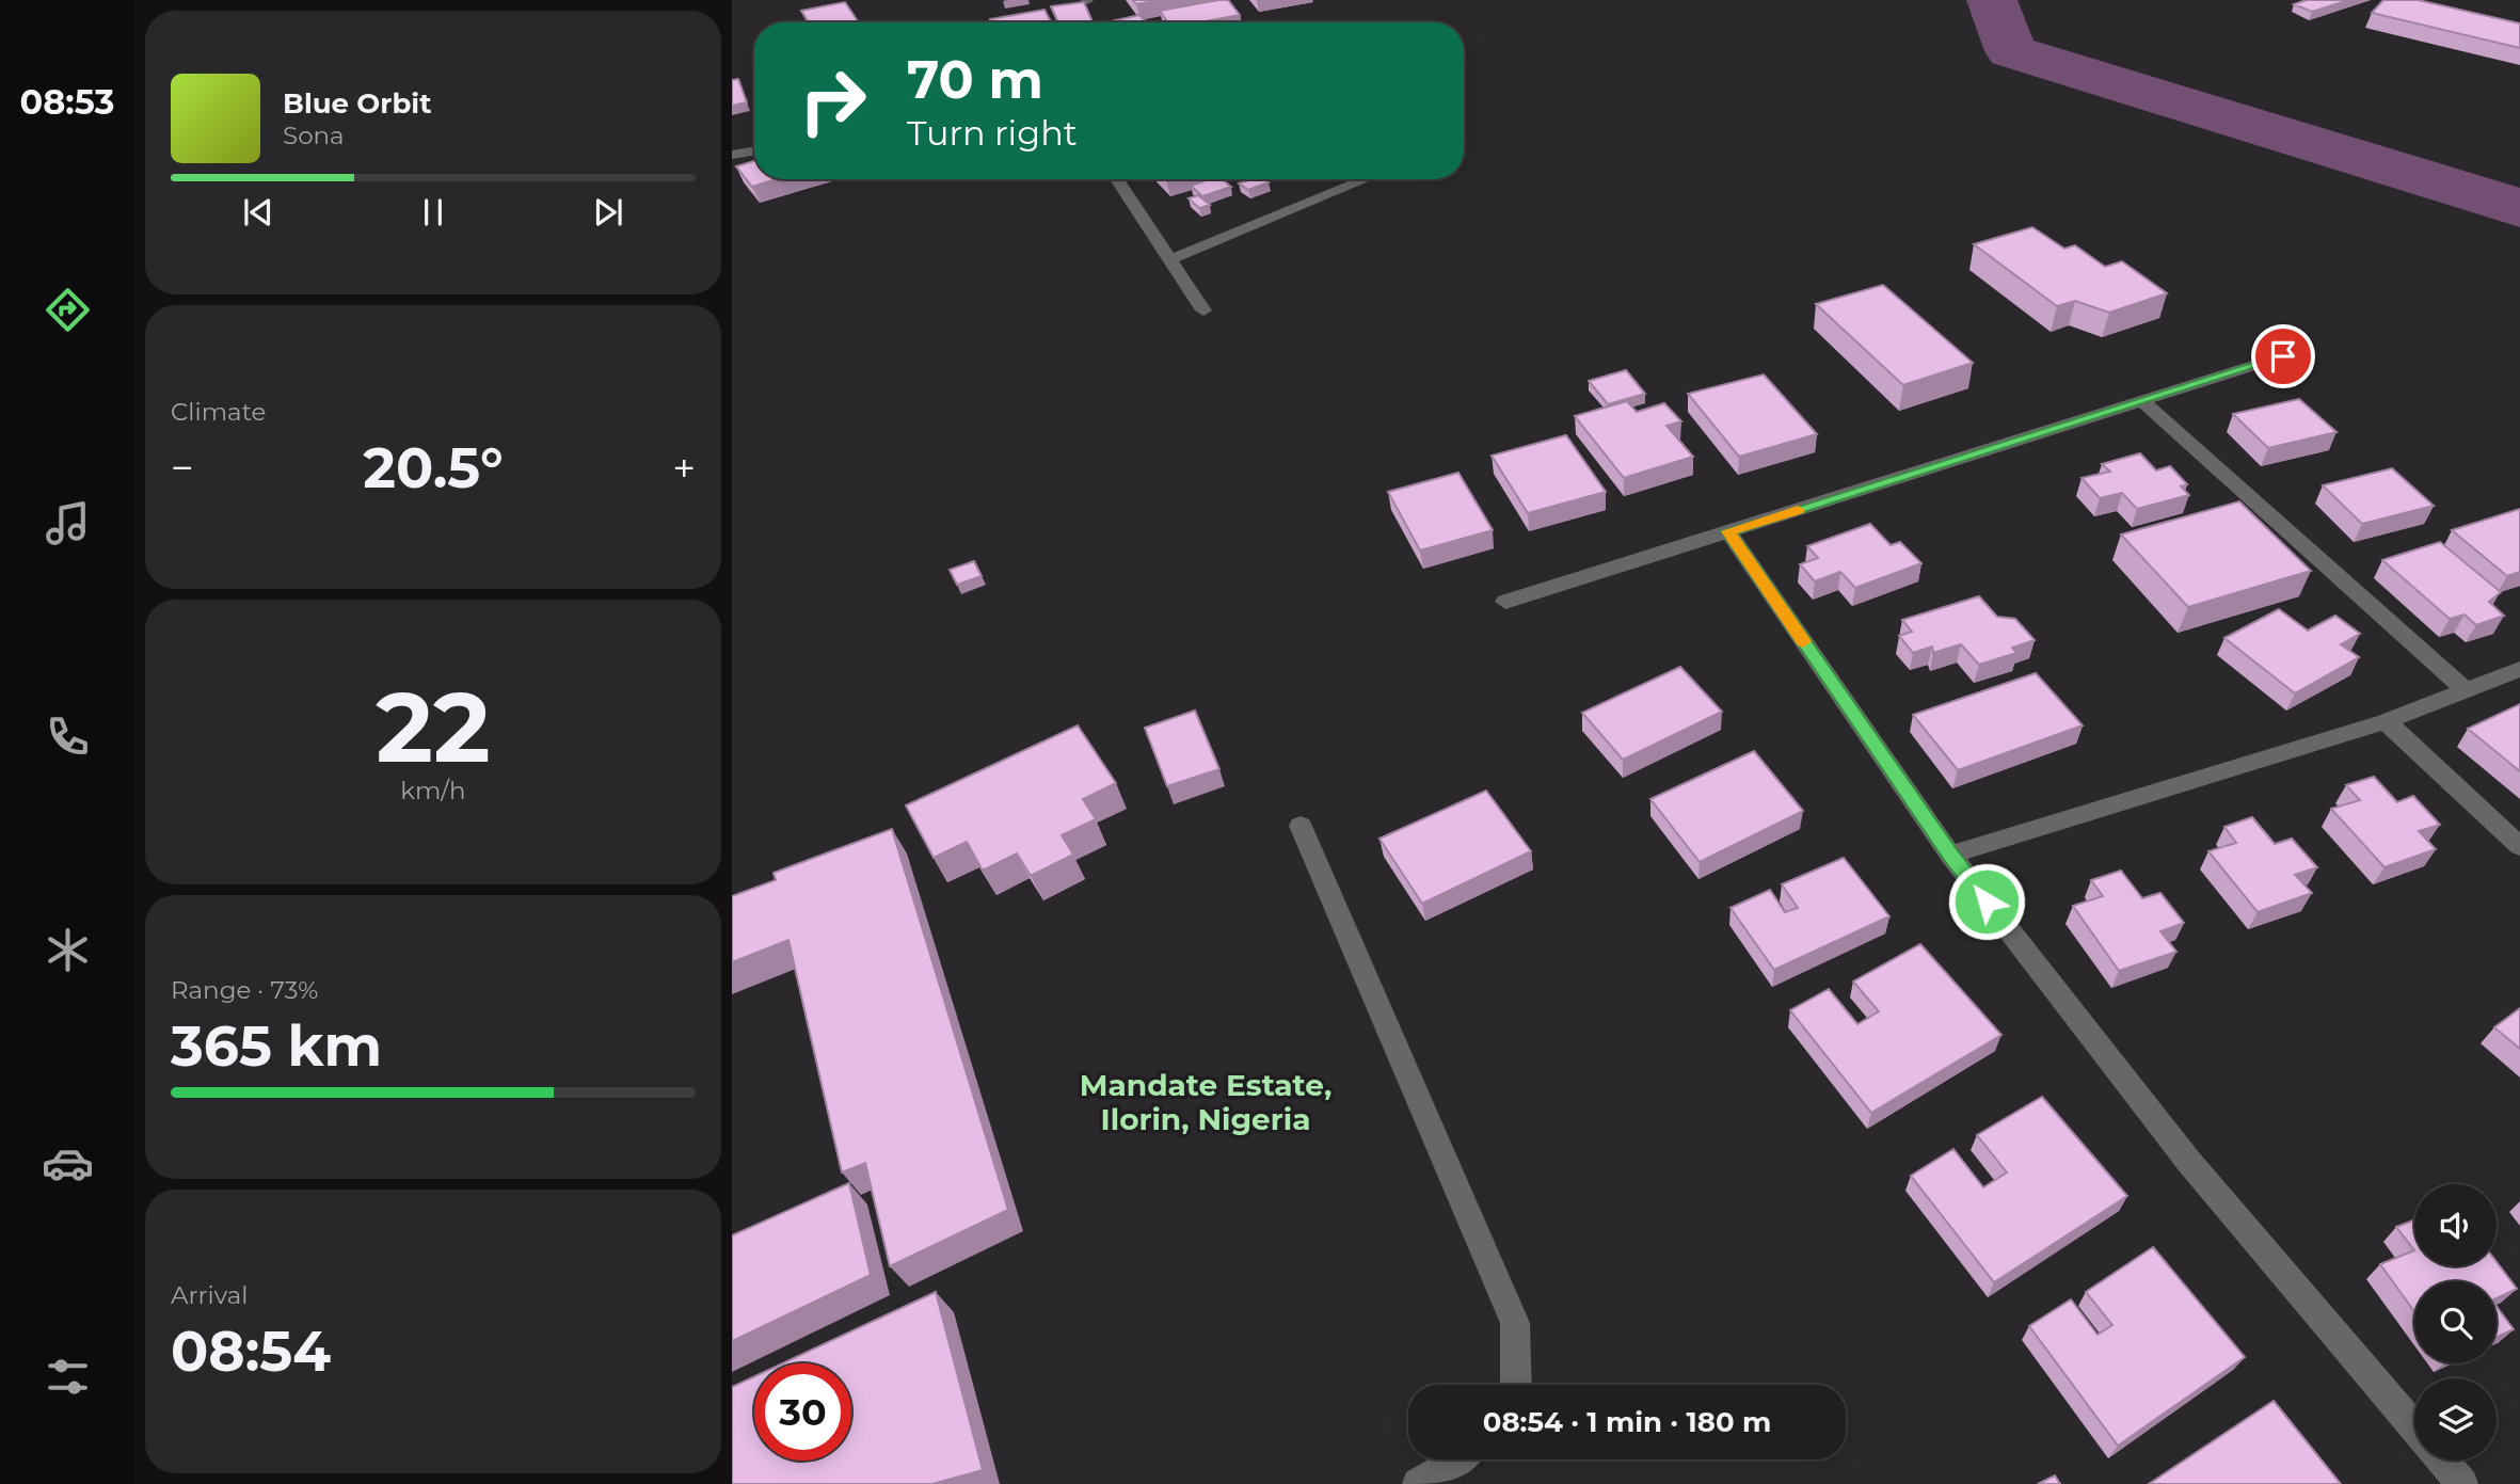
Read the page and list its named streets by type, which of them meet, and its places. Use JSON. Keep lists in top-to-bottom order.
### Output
{
  "districts": ["Mandate Estate, Ilorin, Nigeria"],
  "page": {
    "tabs": "08:53",
    "turn": ["70 m", "Turn right"],
    "song": ["Blue Orbit", "Sona"],
    "tile": [
      "Climate",
      ["22", "km/h"],
      ["Range · 73%", "365 km"],
      ["Arrival", "08:54"]
    ],
    "heat": ["−", "20.5°", "+"],
    "limit": "30",
    "trip": "08:54 · 1 min · 180 m"
  }
}
